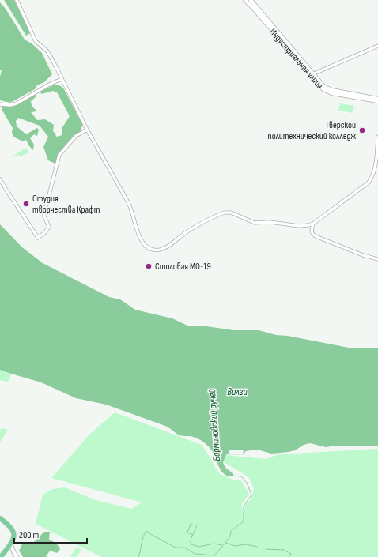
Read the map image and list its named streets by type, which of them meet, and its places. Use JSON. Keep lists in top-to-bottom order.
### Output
{
  "streets": {
    "street": ["Индустриальная улица"]
  },
  "water": ["Волга", "Барминовский ручей"],
  "places": ["Тверской политехнический колледж", "Студия творчества Крафт", "Столовая МО-19"],
  "scale_bar": "200 m"
}
